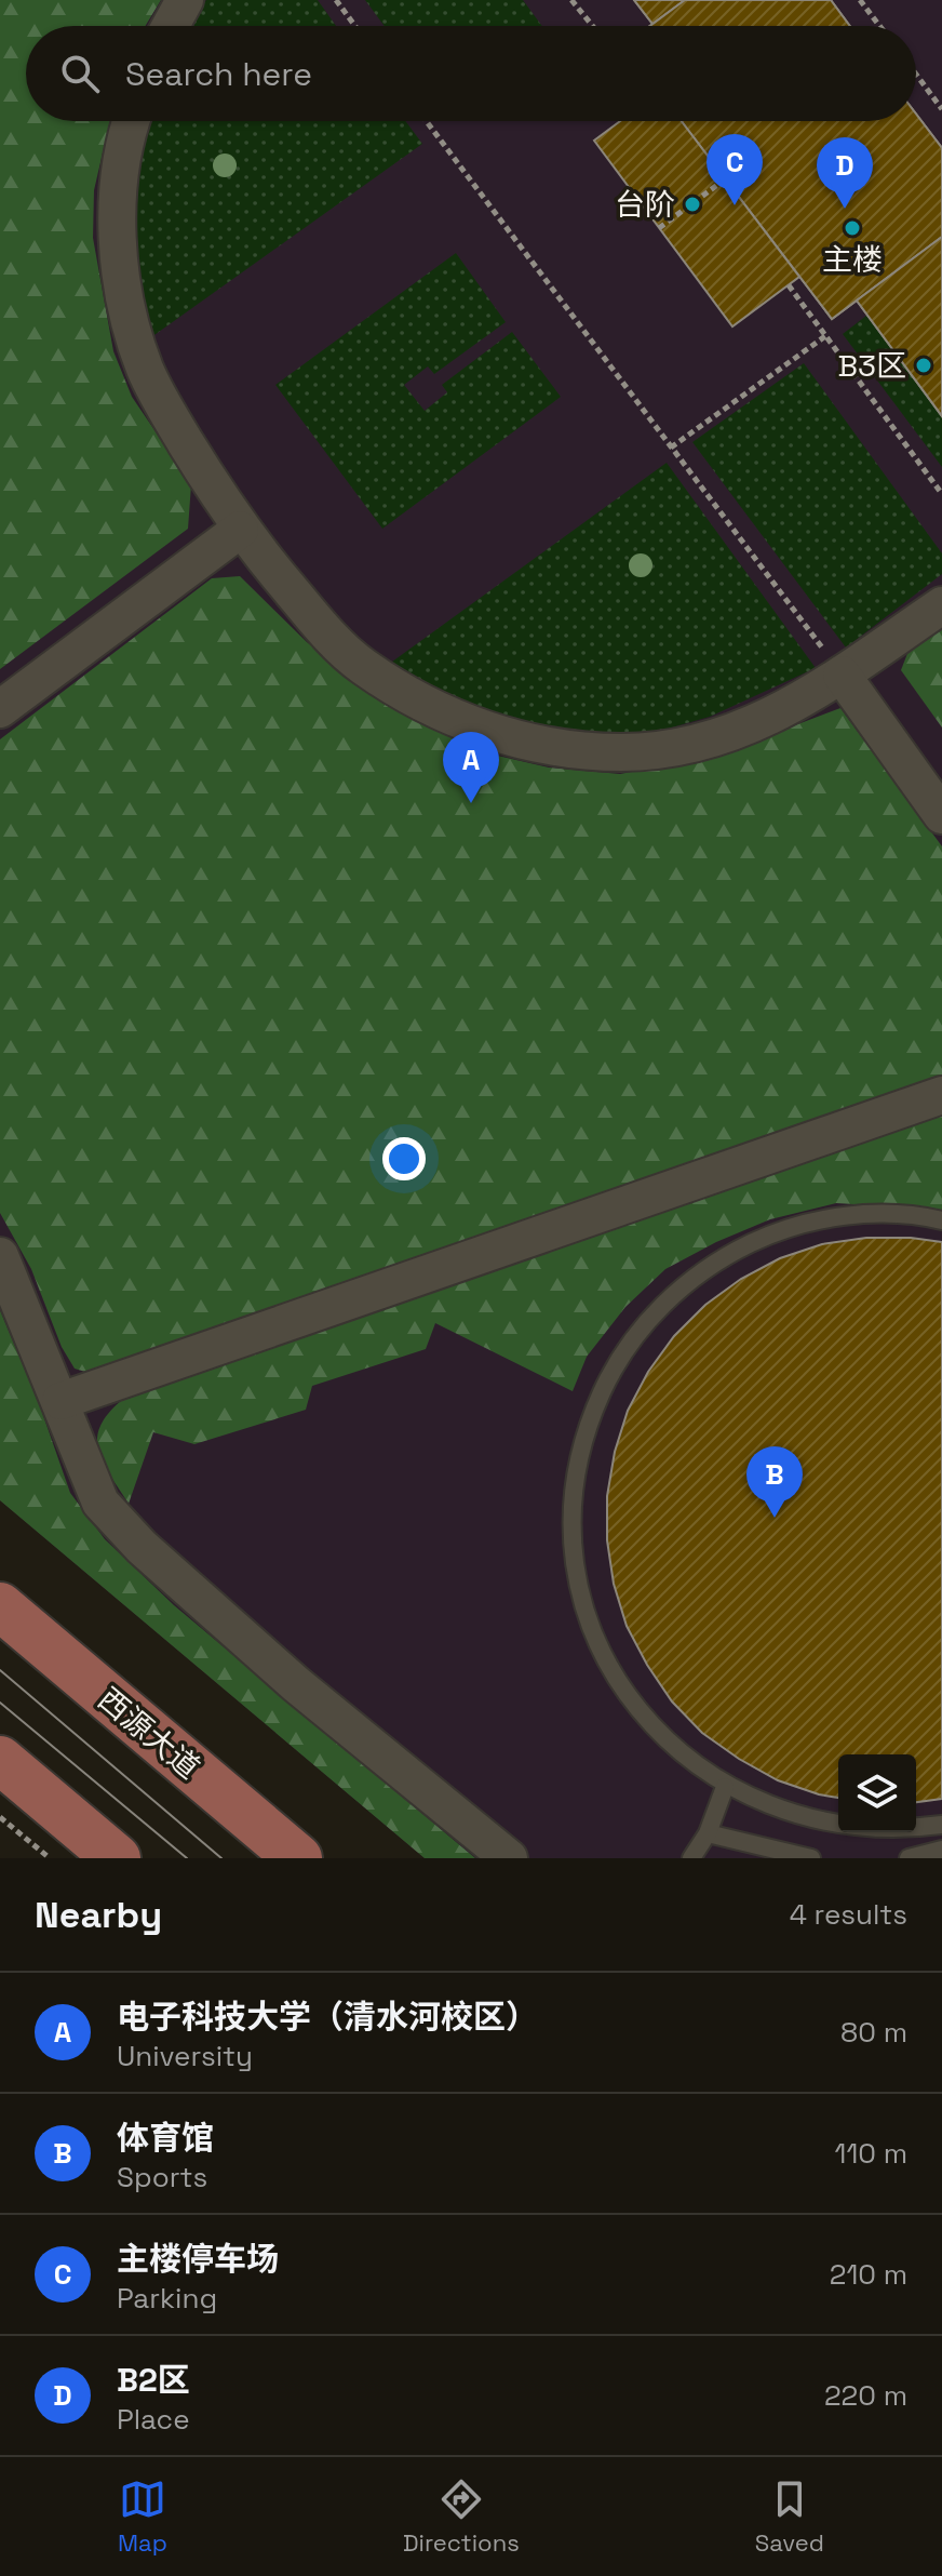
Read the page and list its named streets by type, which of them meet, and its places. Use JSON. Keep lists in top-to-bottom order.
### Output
{
  "streets": {
    "main road": ["西源大道"]
  },
  "places": ["台阶", "主楼", "B3区"],
  "page": {
    "search": "Search here",
    "pins": [
      "C",
      "D",
      "A",
      "B"
    ],
    "heading": ["Nearby", "4 results"],
    "list": [
      {
        "mark": "A",
        "name": "电子科技大学（清水河校区）",
        "note": "University",
        "value": "80 m"
      },
      {
        "mark": "B",
        "name": "体育馆",
        "note": "Sports",
        "value": "110 m"
      },
      {
        "mark": "C",
        "name": "主楼停车场",
        "note": "Parking",
        "value": "210 m"
      },
      {
        "mark": "D",
        "name": "B2区",
        "note": "Place",
        "value": "220 m"
      }
    ],
    "nav": ["Map", "Directions", "Saved"]
  }
}
